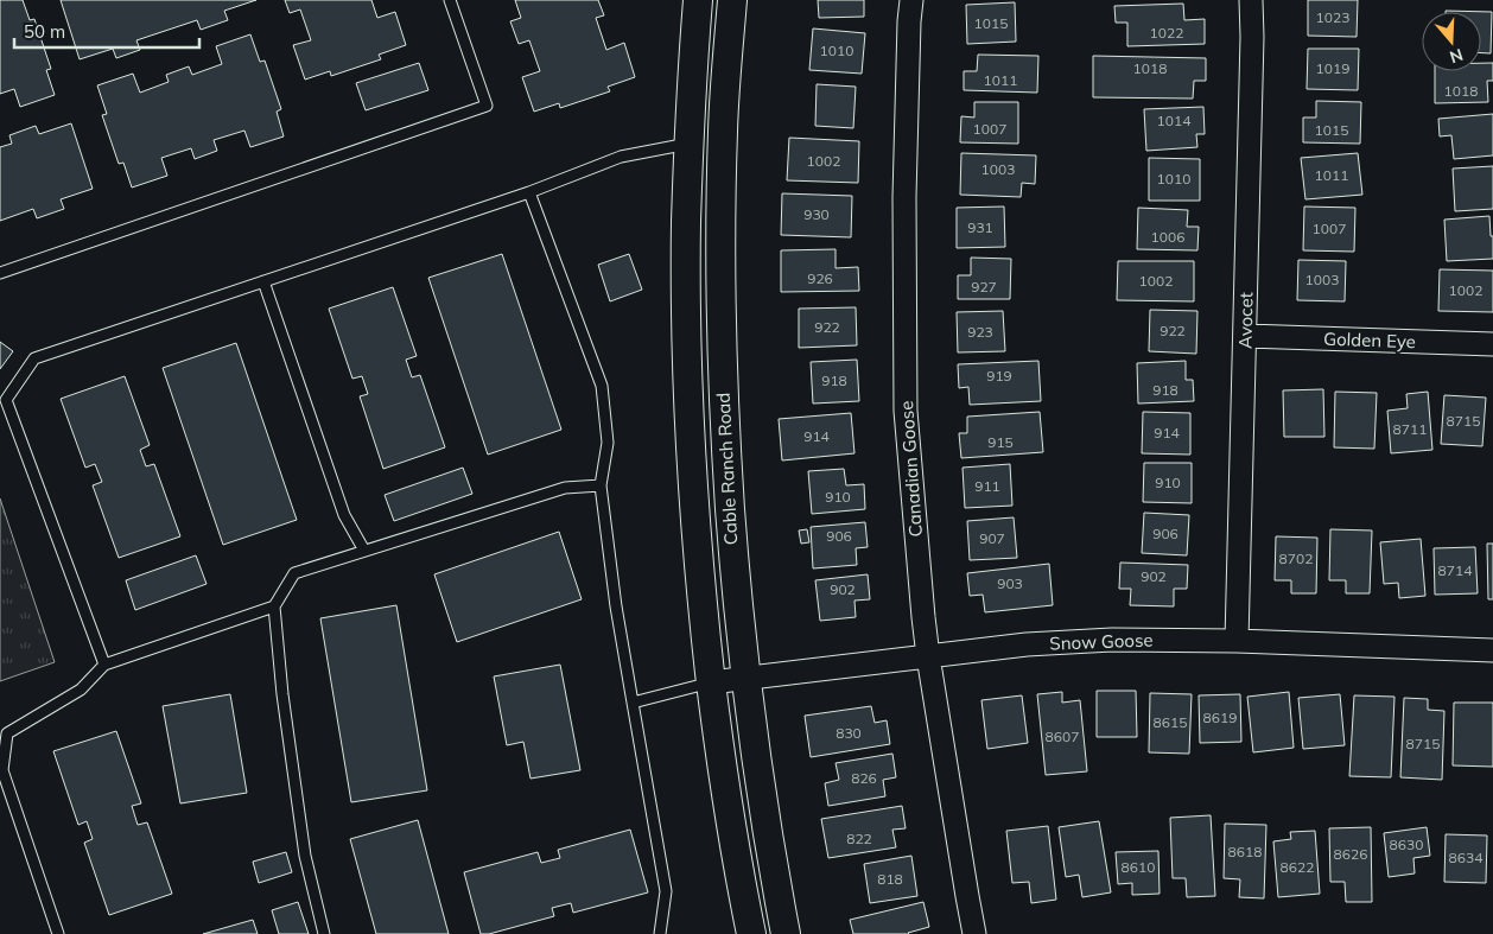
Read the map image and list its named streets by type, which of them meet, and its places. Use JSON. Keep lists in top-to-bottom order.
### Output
{
  "streets": {
    "street": [
      "Avocet",
      "Golden Eye",
      "Cable Ranch Road",
      "Canadian Goose",
      "Snow Goose"
    ]
  },
  "crossings": [
    ["Avocet", "Golden Eye"],
    ["Avocet", "Snow Goose"],
    ["Cable Ranch Road", "Snow Goose"],
    ["Canadian Goose", "Snow Goose"]
  ],
  "house_numbers": [
    "1023",
    "1015",
    "1022",
    "1010",
    "1018",
    "1019",
    "1011",
    "1018",
    "1014",
    "1007",
    "1015",
    "1002",
    "1003",
    "1011",
    "1010",
    "930",
    "931",
    "1007",
    "1006",
    "926",
    "1003",
    "1002",
    "927",
    "1002",
    "922",
    "922",
    "923",
    "919",
    "918",
    "918",
    "8715",
    "8711",
    "914",
    "914",
    "915",
    "910",
    "911",
    "910",
    "906",
    "906",
    "907",
    "8702",
    "8714",
    "902",
    "903",
    "902",
    "8619",
    "8615",
    "830",
    "8607",
    "8715",
    "826",
    "822",
    "8630",
    "8618",
    "8626",
    "8634",
    "8610",
    "8622",
    "818"
  ],
  "scale_bar": "50 m",
  "north": "bottom"
}
